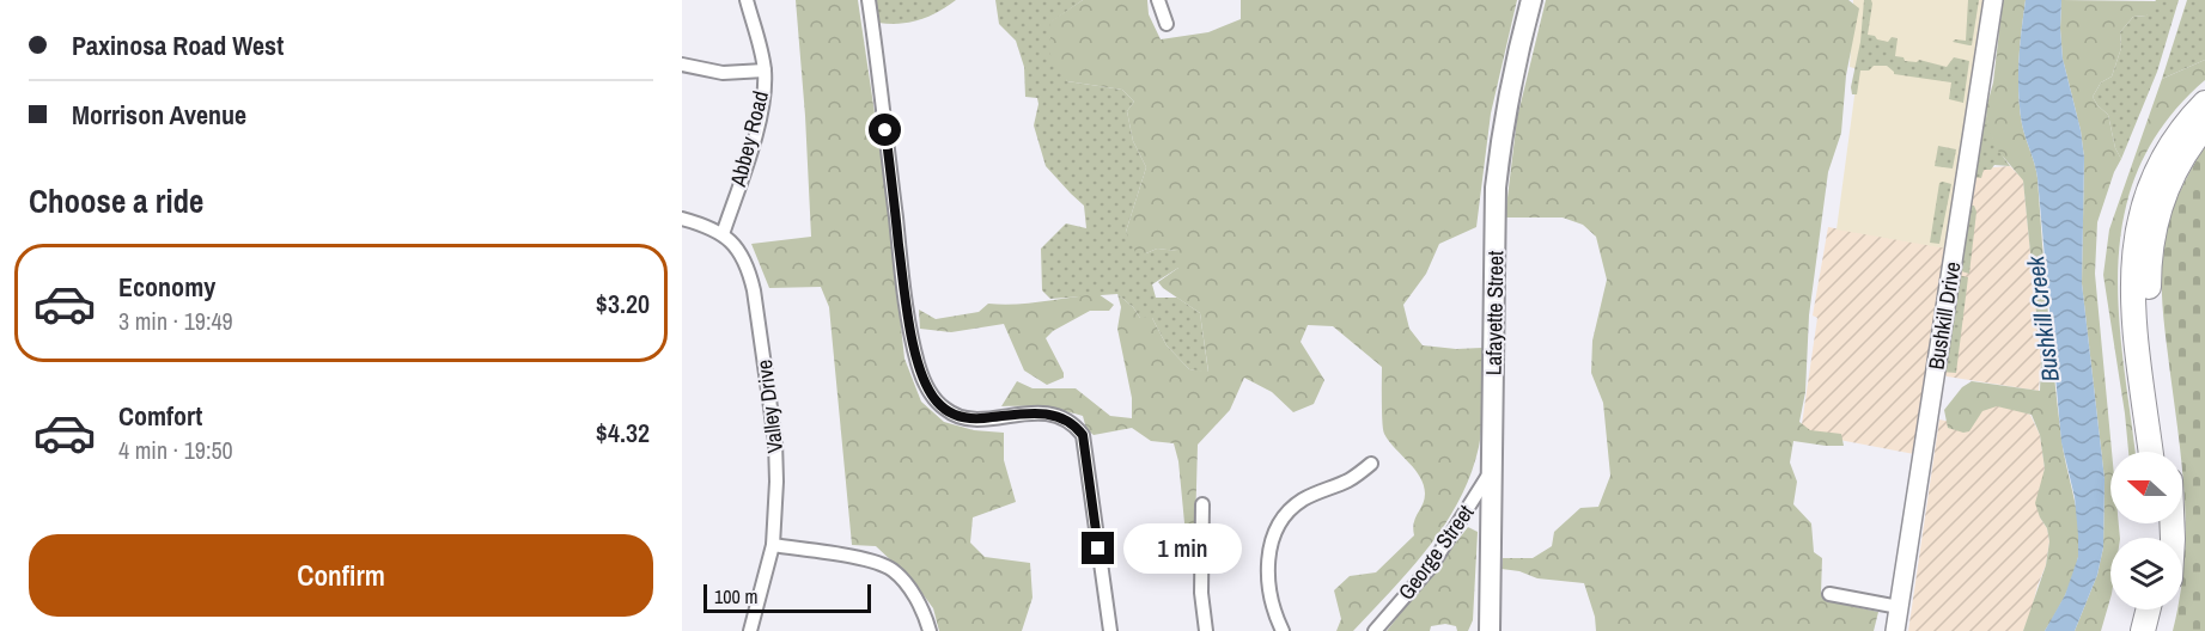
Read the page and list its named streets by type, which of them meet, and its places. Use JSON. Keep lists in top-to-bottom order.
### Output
{
  "streets": {
    "main road": ["Lafayette Street"],
    "street": [
      "Abbey Road",
      "Bushkill Drive",
      "Valley Drive",
      "George Street"
    ]
  },
  "crossings": [
    ["Abbey Road", "Valley Drive"],
    ["Lafayette Street", "George Street"]
  ],
  "water": ["Bushkill Creek"],
  "scale_bar": "100 m",
  "north": "left",
  "page": {
    "banner": ["Paxinosa Road West", "Morrison Avenue"],
    "heading": "Choose a ride",
    "list": [
      {
        "name": "Economy",
        "note": "3 min · 19:49",
        "value": "$3.20"
      },
      {
        "name": "Comfort",
        "note": "4 min · 19:50",
        "value": "$4.32"
      }
    ],
    "buttons": "Confirm",
    "bubble": "1 min",
    "scale": "100 m"
  }
}
